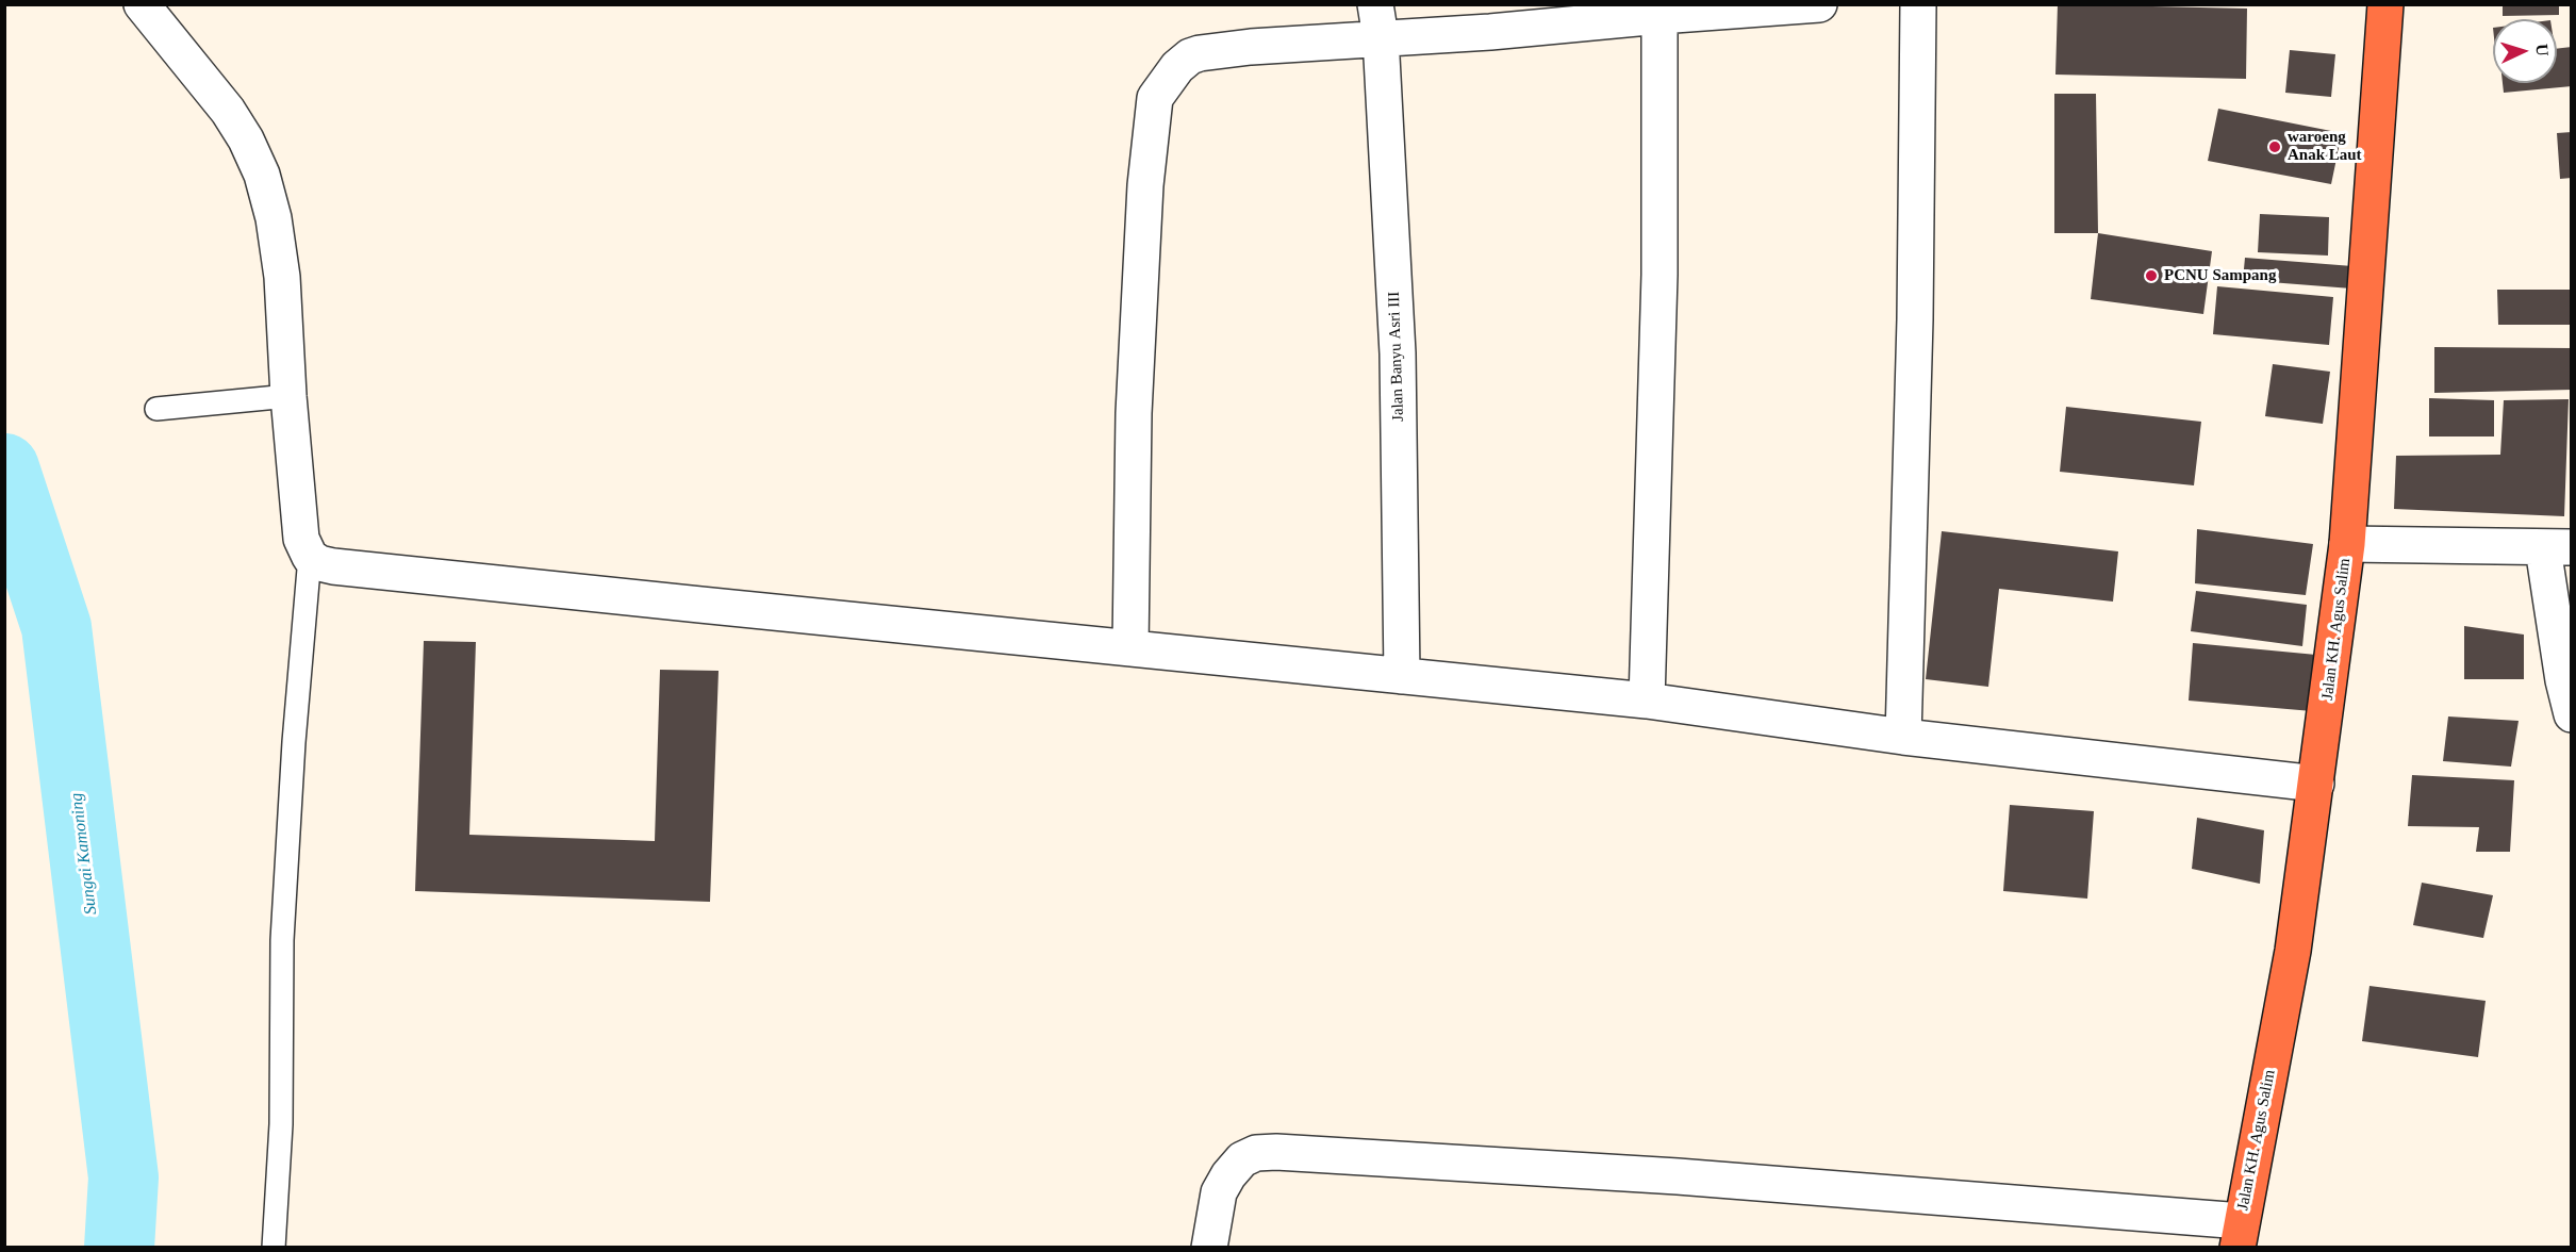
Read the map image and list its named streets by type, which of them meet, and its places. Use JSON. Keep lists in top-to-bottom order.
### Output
{
  "streets": {
    "highway": ["Jalan KH. Agus Salim"],
    "street": ["Jalan Banyu Asri III"]
  },
  "water": ["Sungai Kamoning"],
  "places": ["waroeng Anak Laut", "PCNU Sampang"],
  "north": "right"
}
